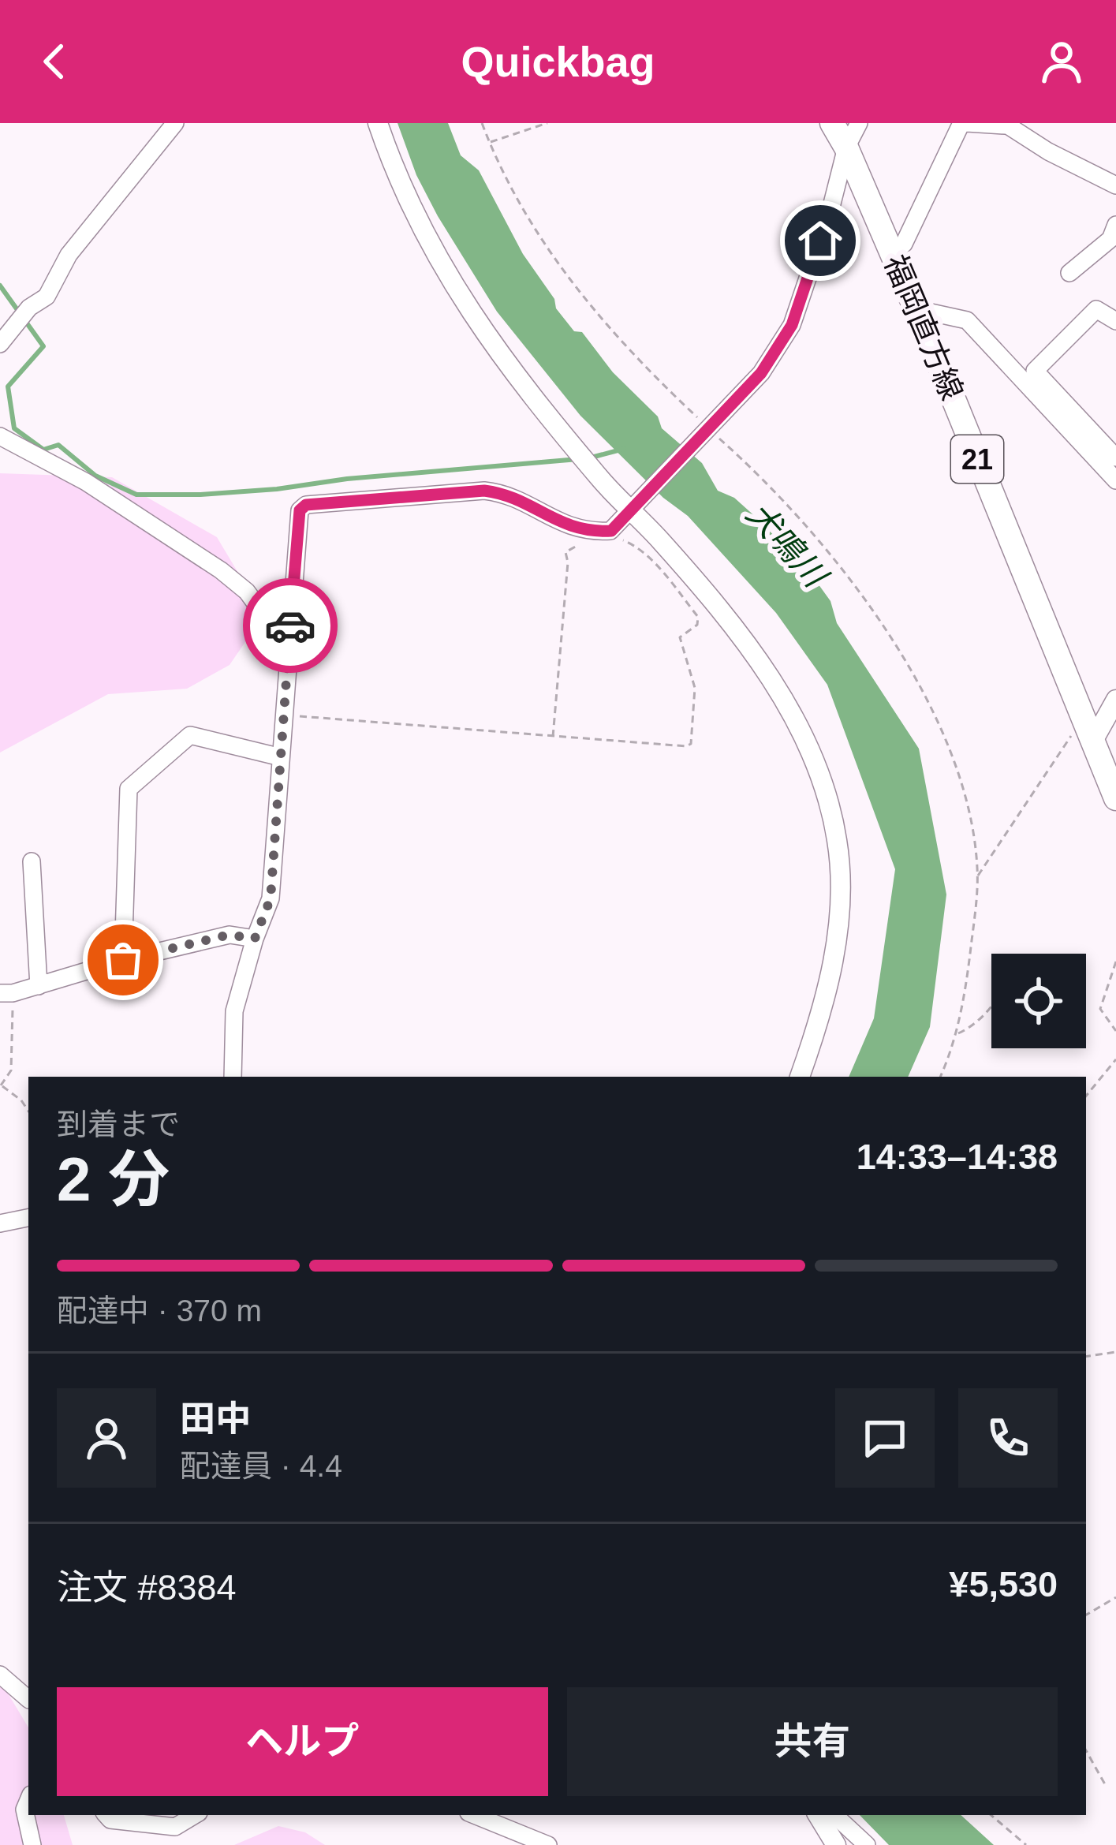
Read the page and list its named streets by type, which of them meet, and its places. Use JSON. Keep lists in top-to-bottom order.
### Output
{
  "streets": {
    "main road": ["福岡直方線", "21"]
  },
  "water": ["犬鳴川"],
  "page": {
    "header": "Quickbag",
    "heading": ["2 分", "到着まで", "14:33–14:38"],
    "panel": [
      "田中",
      "配達員 · 4.4",
      "注文 #8384",
      "¥5,530"
    ],
    "bar": "配達中 · 370 m",
    "buttons": ["ヘルプ", "共有"]
  }
}
